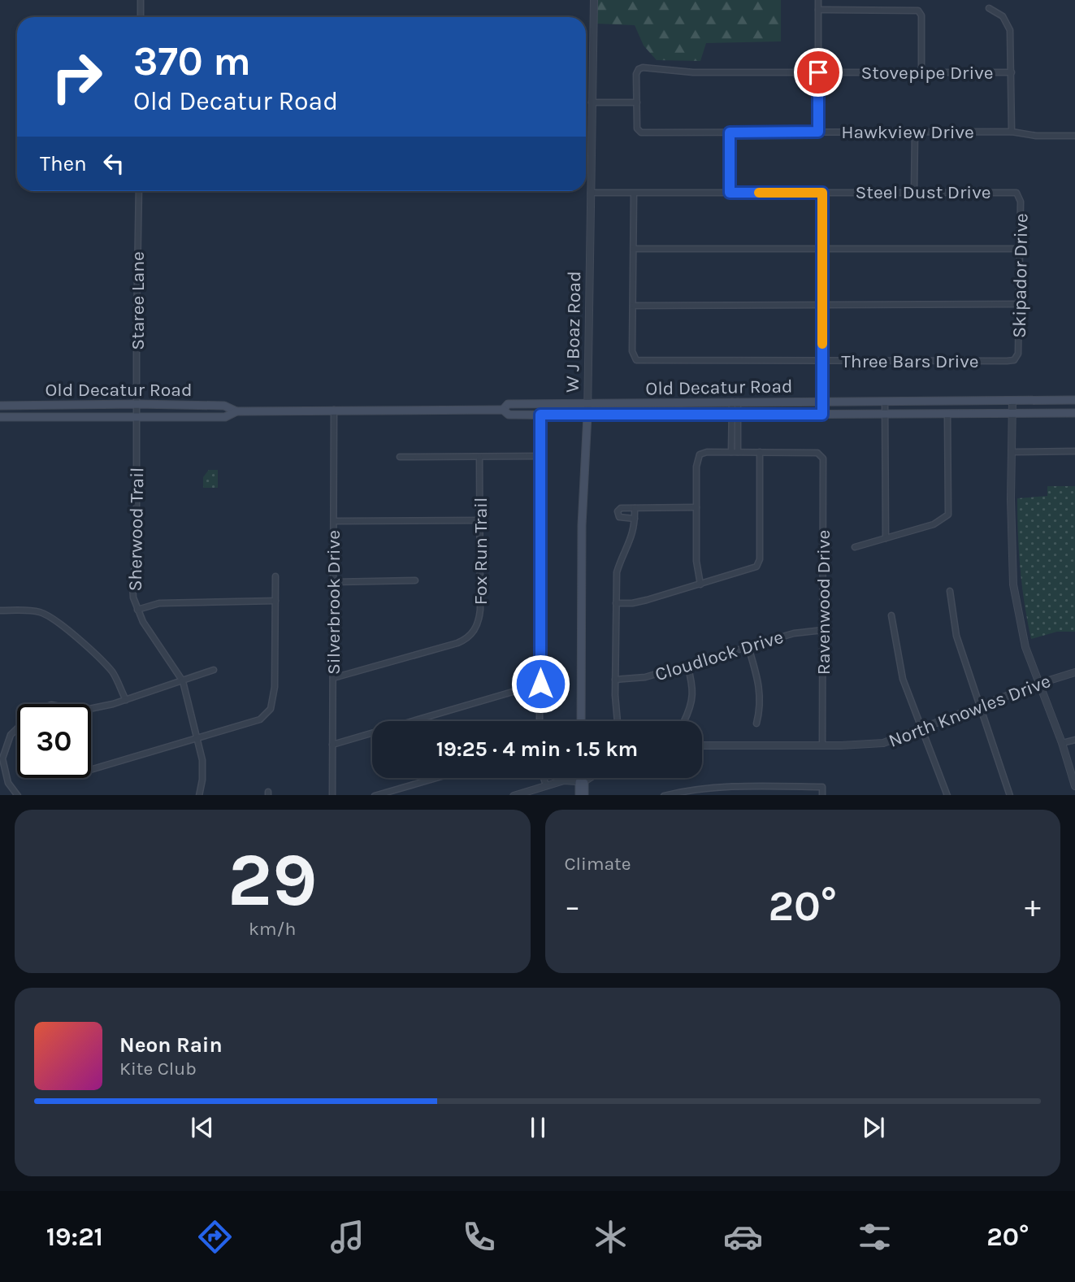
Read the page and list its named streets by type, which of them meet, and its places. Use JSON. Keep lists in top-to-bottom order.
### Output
{
  "streets": {
    "main road": ["W J Boaz Road", "Old Decatur Road"],
    "street": [
      "Stovepipe Drive",
      "Hawkview Drive",
      "Steel Dust Drive",
      "Skipador Drive",
      "Staree Lane",
      "Three Bars Drive",
      "Sherwood Trail",
      "Fox Run Trail",
      "Silverbrook Drive",
      "Ravenwood Drive",
      "Cloudlock Drive",
      "North Knowles Drive"
    ]
  },
  "crossings": [
    ["Stovepipe Drive", "Hawkview Drive"],
    ["Steel Dust Drive", "Skipador Drive"],
    ["Steel Dust Drive", "W J Boaz Road"],
    ["Skipador Drive", "Three Bars Drive"],
    ["Staree Lane", "Old Decatur Road"],
    ["Staree Lane", "Sherwood Trail"],
    ["W J Boaz Road", "Old Decatur Road"],
    ["Old Decatur Road", "Sherwood Trail"],
    ["Old Decatur Road", "Silverbrook Drive"],
    ["Fox Run Trail", "Silverbrook Drive"],
    ["Ravenwood Drive", "Cloudlock Drive"],
    ["Ravenwood Drive", "North Knowles Drive"]
  ],
  "page": {
    "turn": ["370 m", "Old Decatur Road"],
    "then": "Then",
    "limit": "30",
    "trip": "19:25 · 4 min · 1.5 km",
    "tile": [
      ["29", "km/h"],
      "Climate"
    ],
    "heat": ["−", "20°", "+"],
    "song": ["Neon Rain", "Kite Club"],
    "tabs": ["19:21", "20°"]
  }
}
